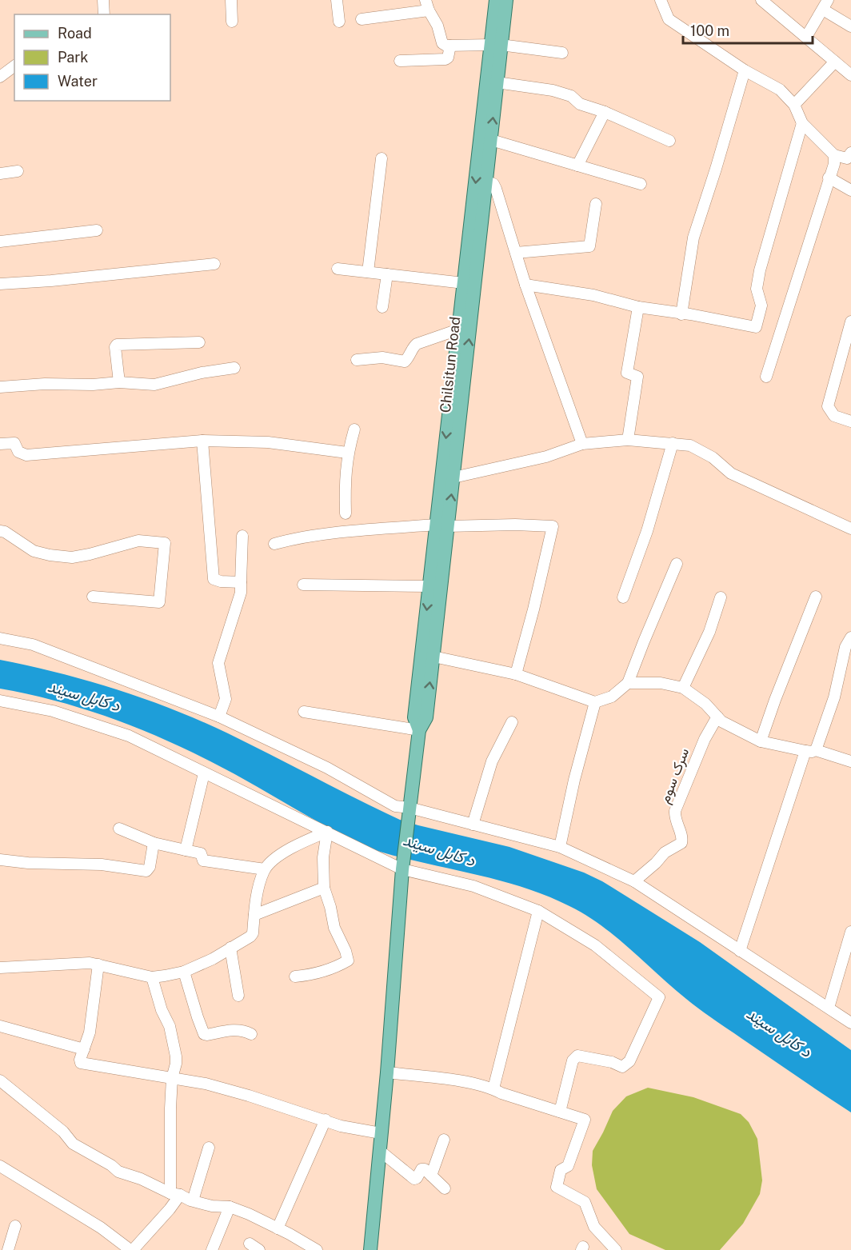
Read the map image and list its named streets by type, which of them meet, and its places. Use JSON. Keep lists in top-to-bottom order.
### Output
{
  "streets": {
    "main road": ["Chilsitun Road"],
    "street": ["سرک سوم"]
  },
  "water": ["د کابل سيند"],
  "legend": ["Road", "Park", "Water"],
  "scale_bar": "100 m"
}
